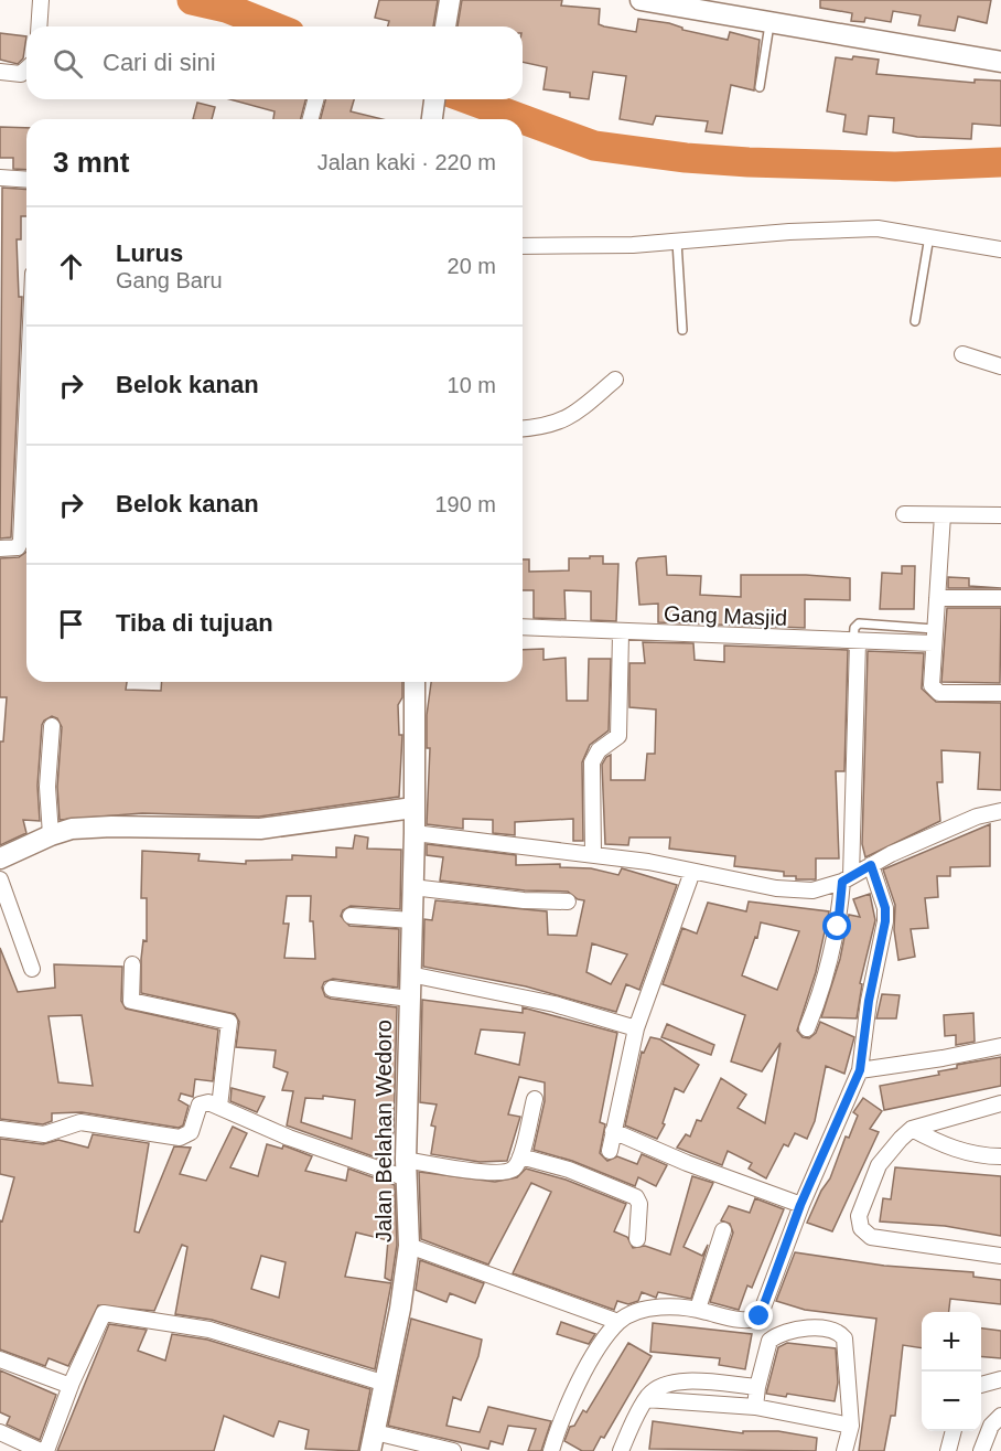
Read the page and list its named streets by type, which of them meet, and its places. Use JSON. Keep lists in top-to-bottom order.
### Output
{
  "streets": {
    "street": ["Gang Masjid", "Jalan Belahan Wedoro"]
  },
  "page": {
    "search": "Cari di sini",
    "heading": ["3 mnt", "Jalan kaki · 220 m"],
    "list": [
      ["Lurus", "Gang Baru", "20 m"],
      ["Belok kanan", "10 m"],
      ["Belok kanan", "190 m"],
      "Tiba di tujuan"
    ],
    "map_buttons": ["+", "−"]
  }
}
